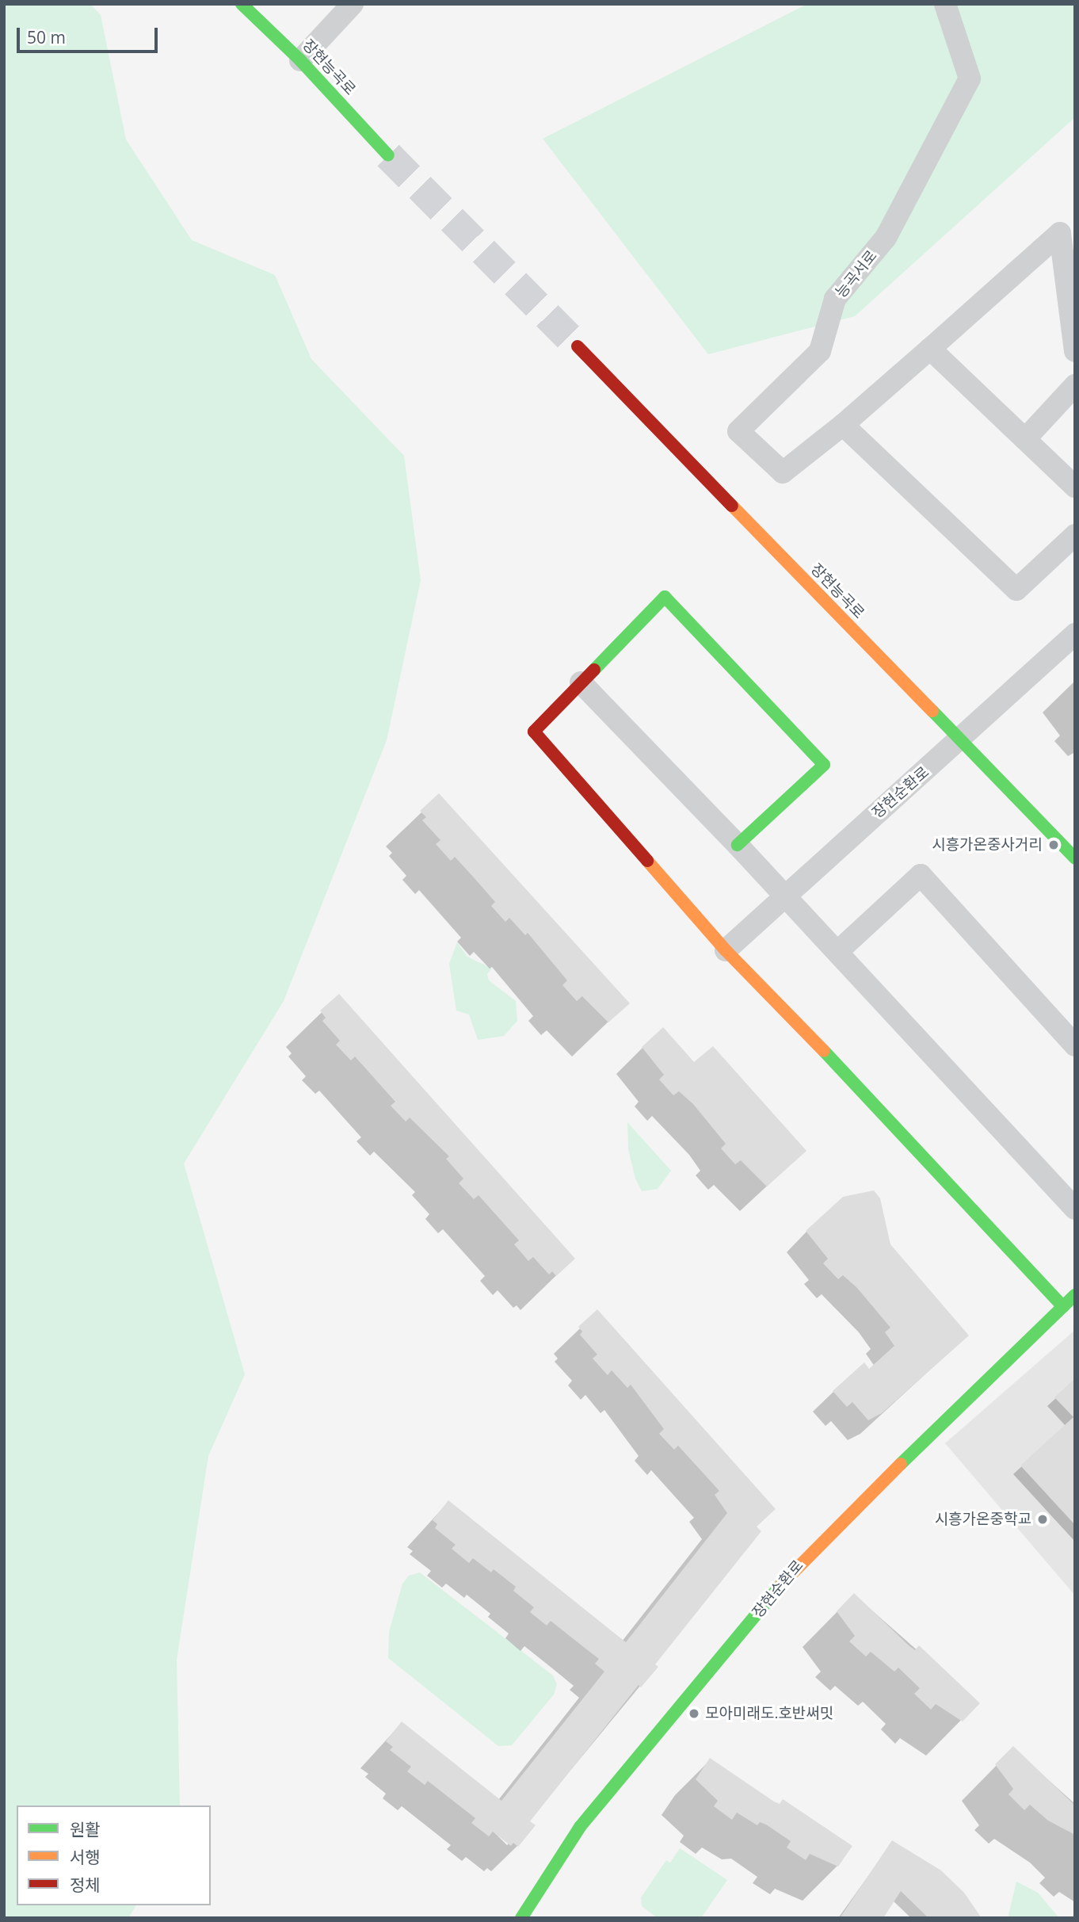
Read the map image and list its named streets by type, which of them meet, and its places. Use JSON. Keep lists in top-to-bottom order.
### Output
{
  "streets": {
    "street": ["장현능곡로", "능곡서로", "장현순환로"]
  },
  "crossings": [
    ["장현능곡로", "장현순환로"]
  ],
  "places": ["시흥가온중사거리", "시흥가온중학교", "모아미래도.호반써밋"],
  "legend": ["원활", "서행", "정체"],
  "scale_bar": "50 m"
}
